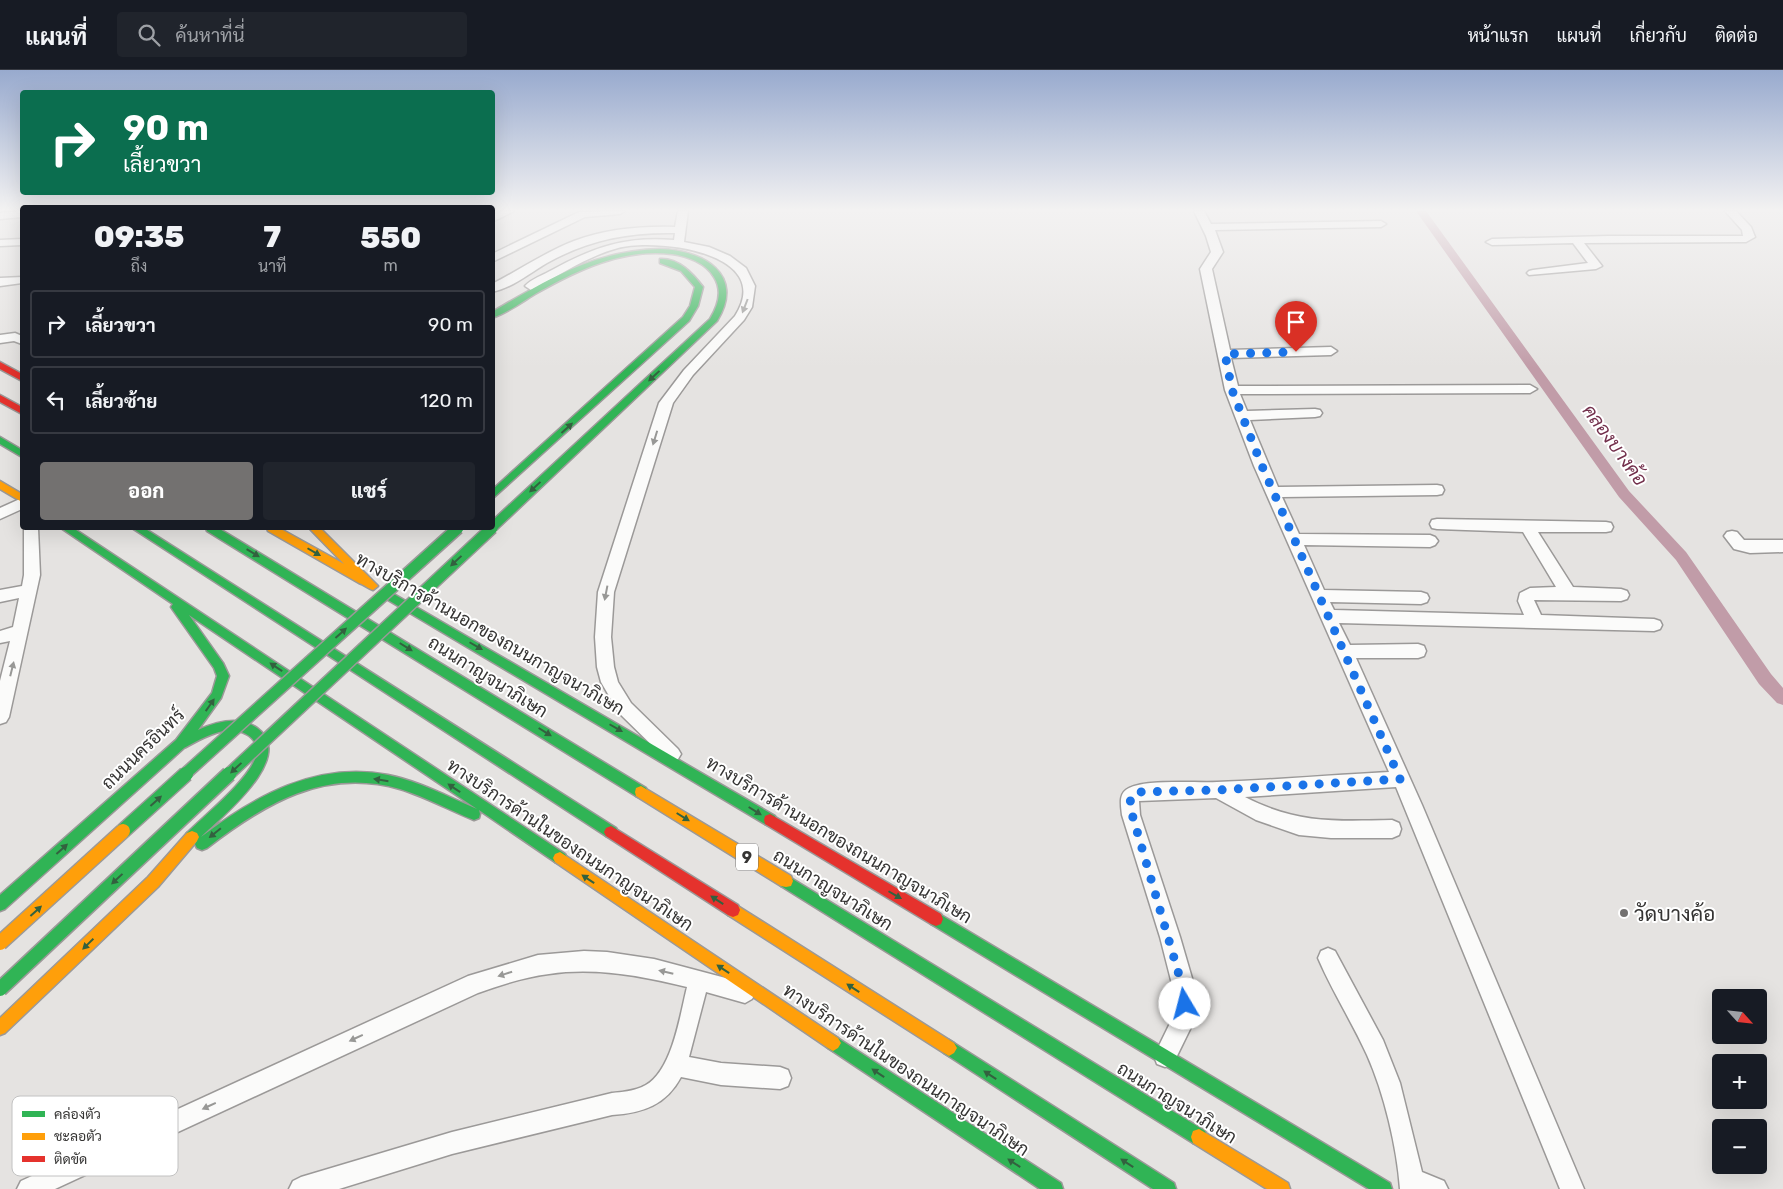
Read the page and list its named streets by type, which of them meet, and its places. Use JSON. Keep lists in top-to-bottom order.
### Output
{
  "streets": {
    "main road": [
      "ทางบริการด้านนอกของถนนกาญจนาภิเษก",
      "ถนนกาญจนาภิเษก",
      "ถนนนครอินทร์",
      "ทางบริการด้านในของถนนกาญจนาภิเษก",
      "9"
    ]
  },
  "crossings": [
    ["ถนนนครอินทร์", "ทางบริการด้านในของถนนกาญจนาภิเษก"]
  ],
  "water": ["คลองบางค้อ"],
  "places": ["วัดบางค้อ"],
  "legend": ["คล่องตัว", "ชะลอตัว", "ติดขัด"],
  "north": "bottom right",
  "page": {
    "header": "แผนที่",
    "search": "ค้นหาที่นี่",
    "nav": [
      "หน้าแรก",
      "แผนที่",
      "เกี่ยวกับ",
      "ติดต่อ"
    ],
    "turn": ["90 m", "เลี้ยวขวา"],
    "eta": [
      "09:35",
      "ถึง",
      "7",
      "นาที",
      "550",
      "m"
    ],
    "list": [
      {
        "name": "เลี้ยวขวา",
        "value": "90 m"
      },
      {
        "name": "เลี้ยวซ้าย",
        "value": "120 m"
      }
    ],
    "buttons": ["ออก", "แชร์"],
    "map_buttons": ["+", "−"]
  }
}
